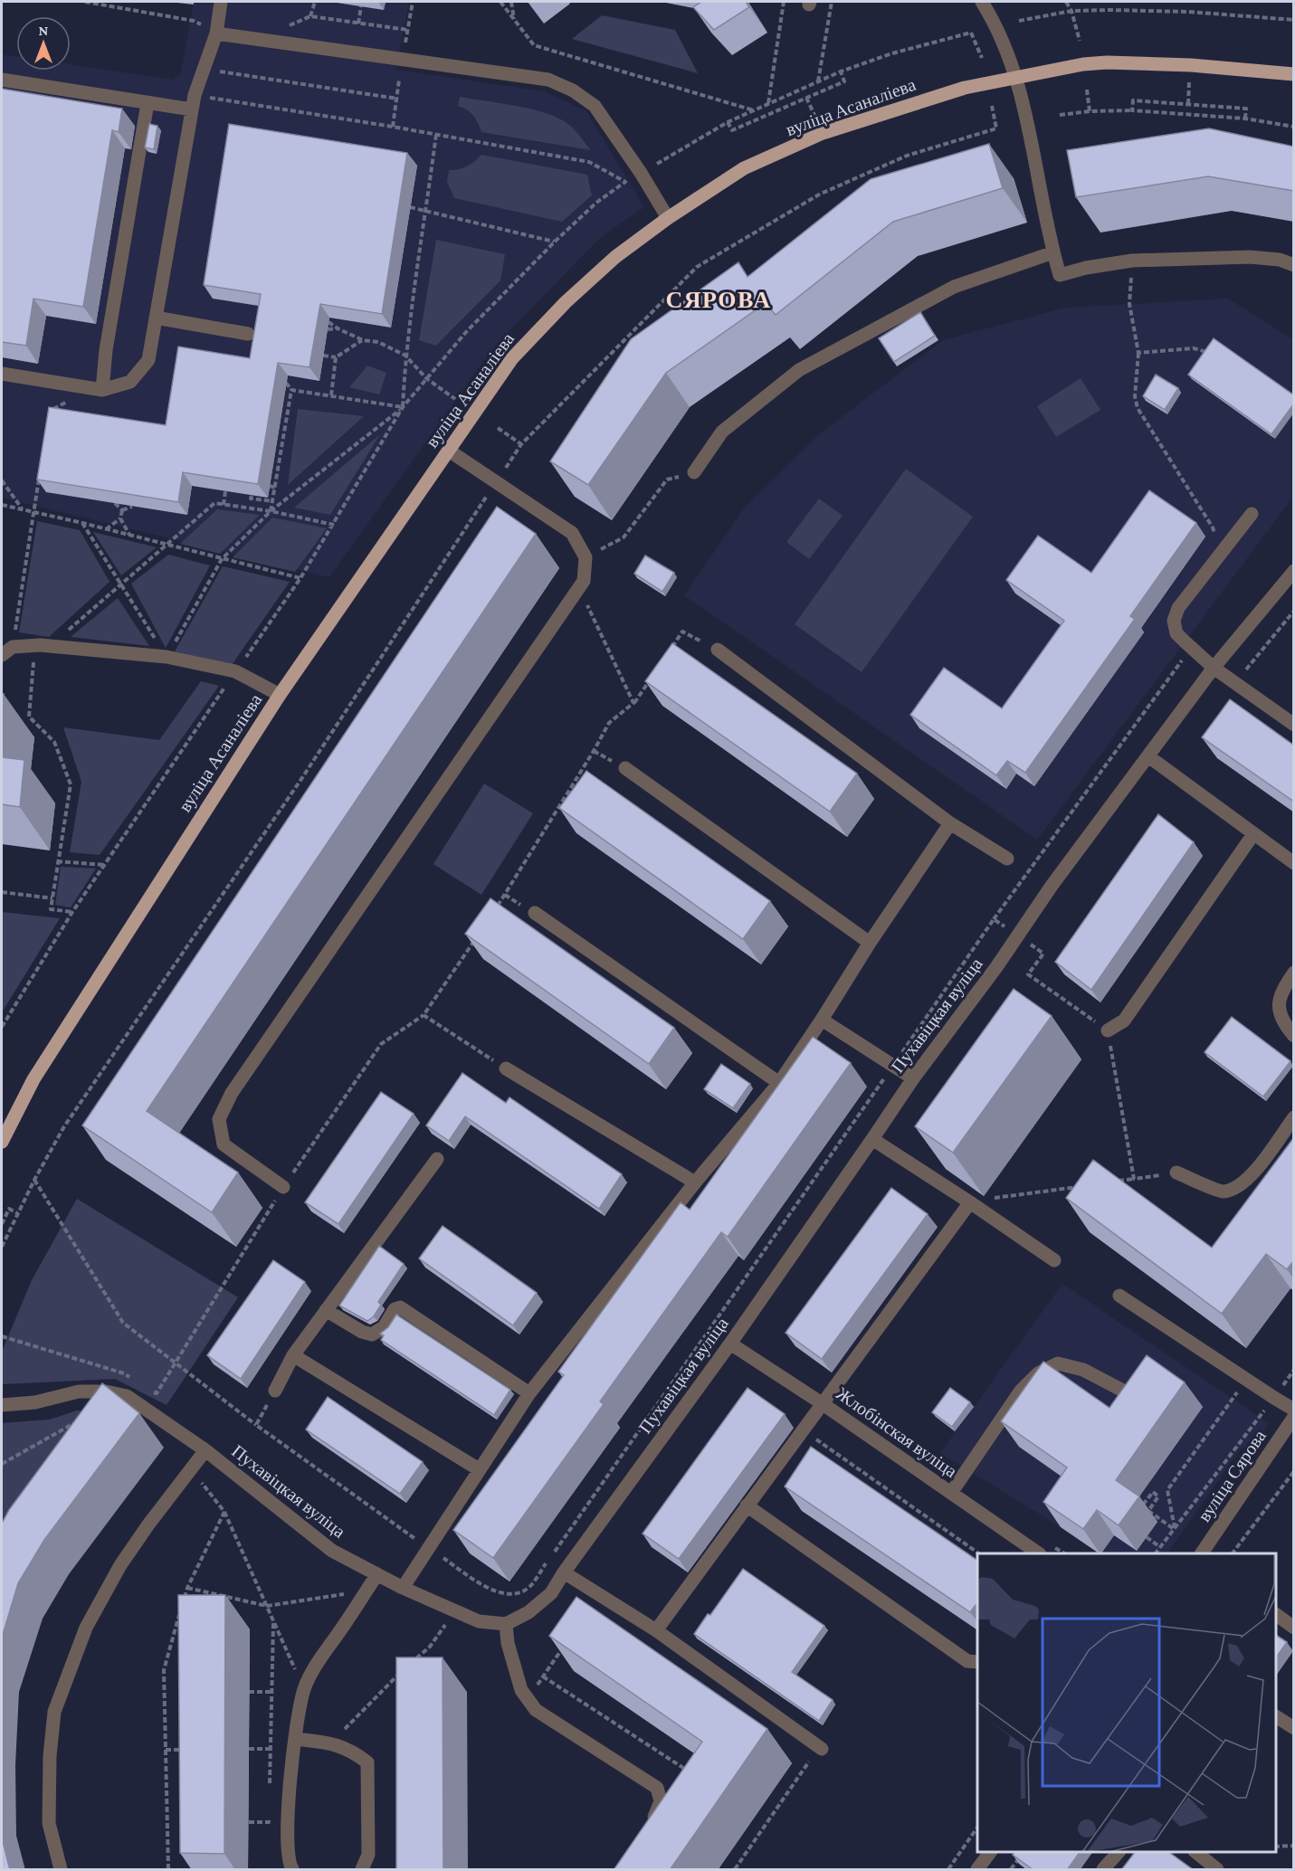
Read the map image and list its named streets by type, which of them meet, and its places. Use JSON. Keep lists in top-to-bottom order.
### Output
{
  "streets": {
    "main road": ["вуліца Асаналіева"],
    "street": ["Пухавіцкая вуліца", "Жлобінская вуліца", "вуліца Сярова"]
  },
  "crossings": [
    ["Пухавіцкая вуліца", "Жлобінская вуліца"]
  ],
  "districts": ["СЯРОВА"],
  "north": "top"
}
